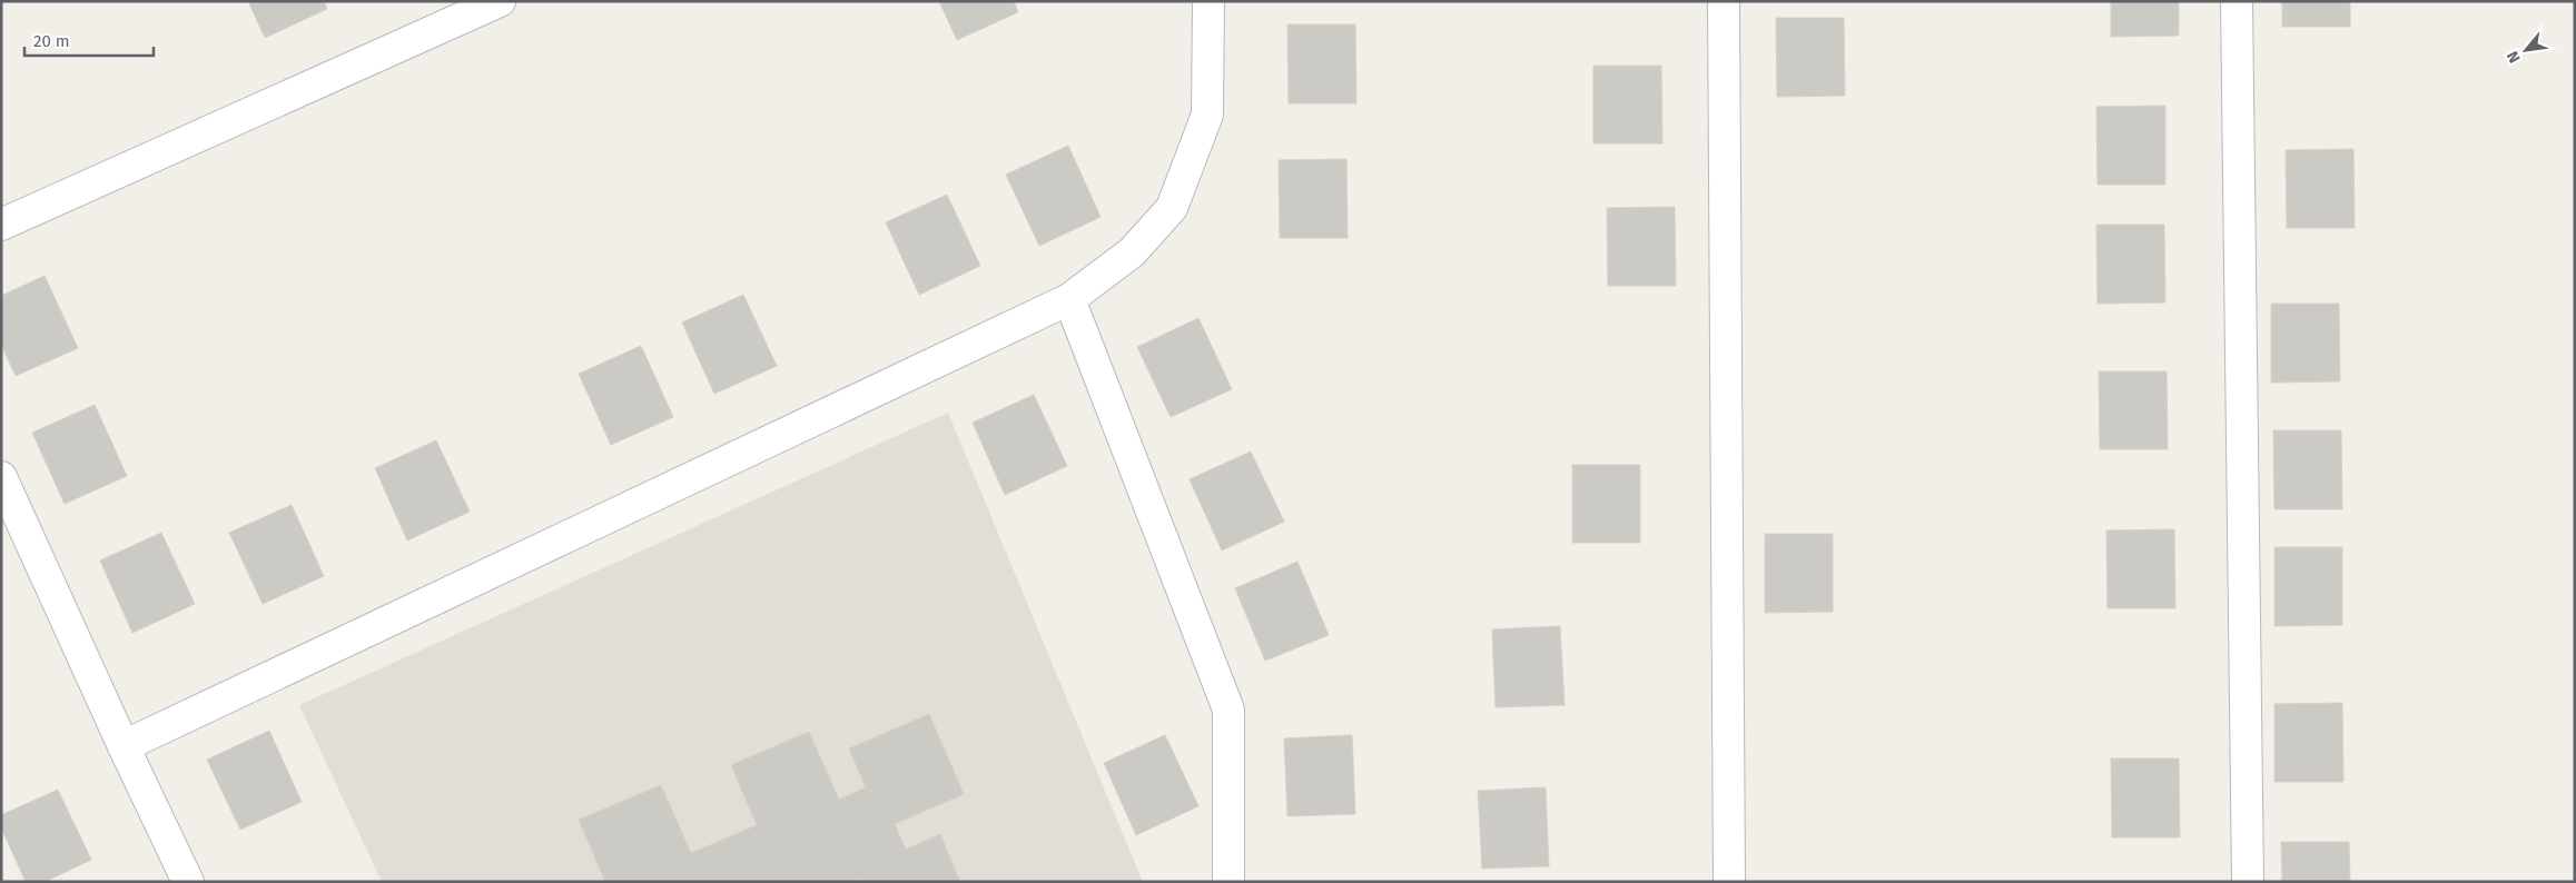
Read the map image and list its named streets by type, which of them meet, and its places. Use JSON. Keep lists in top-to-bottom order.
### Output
{
  "scale_bar": "20 m",
  "north": "bottom left"
}
